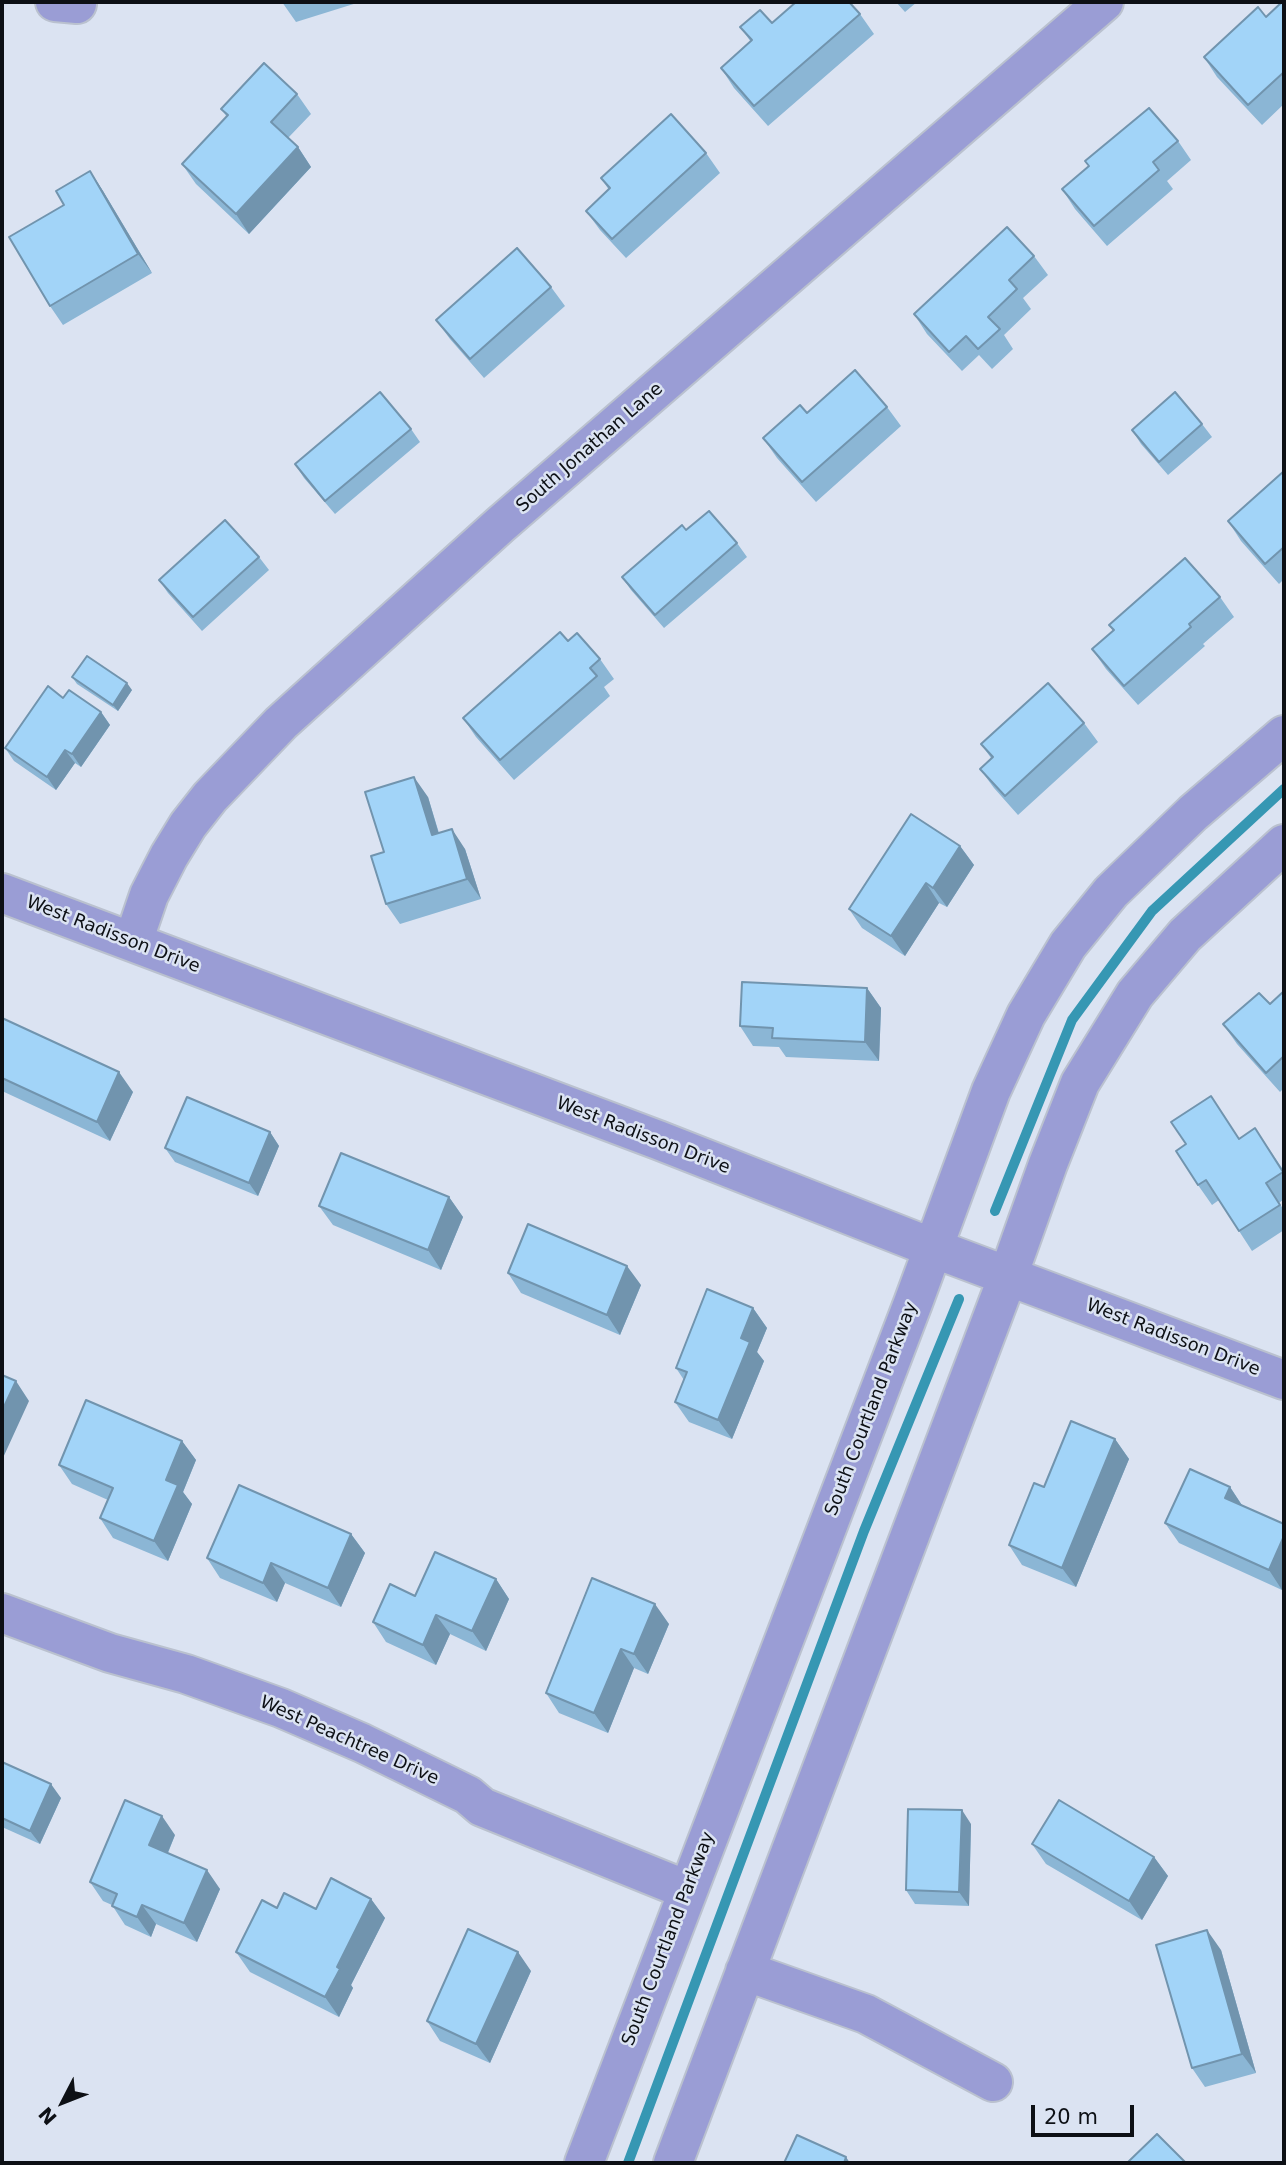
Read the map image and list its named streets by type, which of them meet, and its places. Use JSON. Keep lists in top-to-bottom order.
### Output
{
  "streets": {
    "street": [
      "South Jonathan Lane",
      "West Radisson Drive",
      "South Courtland Parkway",
      "West Peachtree Drive"
    ]
  },
  "crossings": [
    ["South Jonathan Lane", "West Radisson Drive"],
    ["West Radisson Drive", "South Courtland Parkway"],
    ["South Courtland Parkway", "West Peachtree Drive"]
  ],
  "scale_bar": "20 m",
  "north": "bottom left"
}
